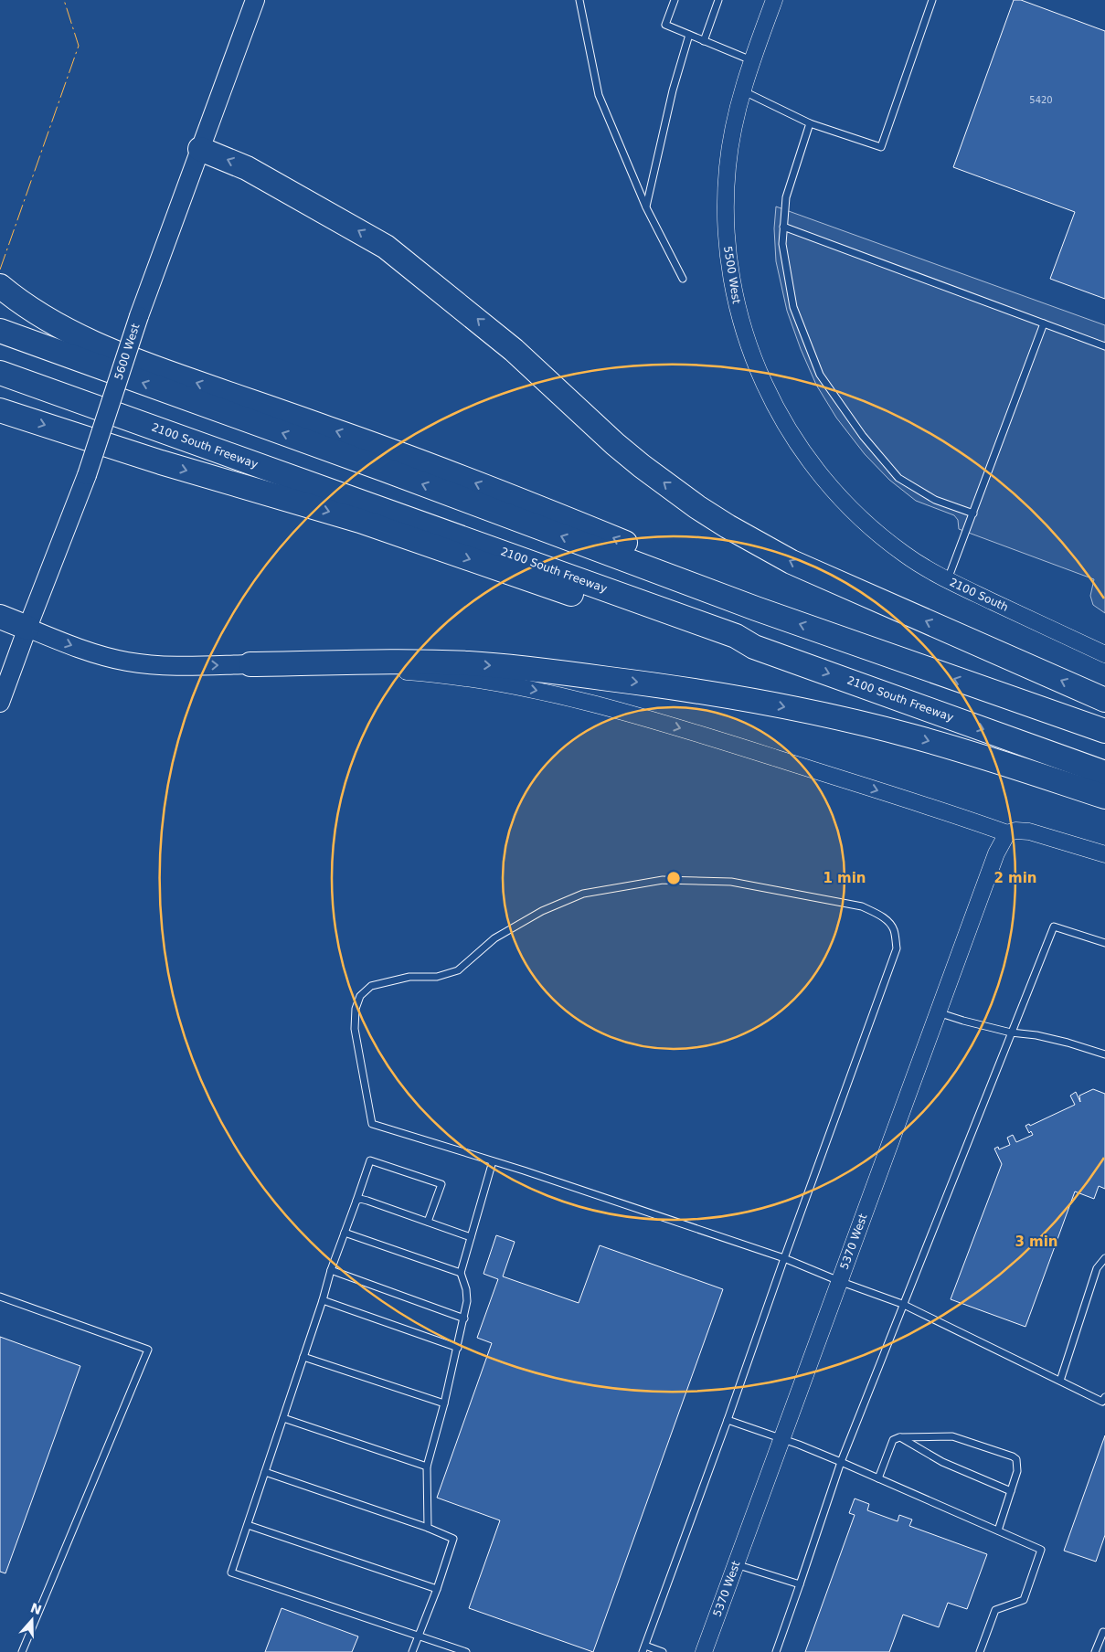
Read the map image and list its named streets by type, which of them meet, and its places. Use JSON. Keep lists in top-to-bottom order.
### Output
{
  "streets": {
    "highway": ["2100 South Freeway"],
    "main road": ["5600 West"],
    "street": ["5500 West", "2100 South", "5370 West"]
  },
  "crossings": [
    ["5500 West", "2100 South"]
  ],
  "house_numbers": ["5420"],
  "north": "top",
  "rings": ["1 min", "2 min", "3 min"]
}
